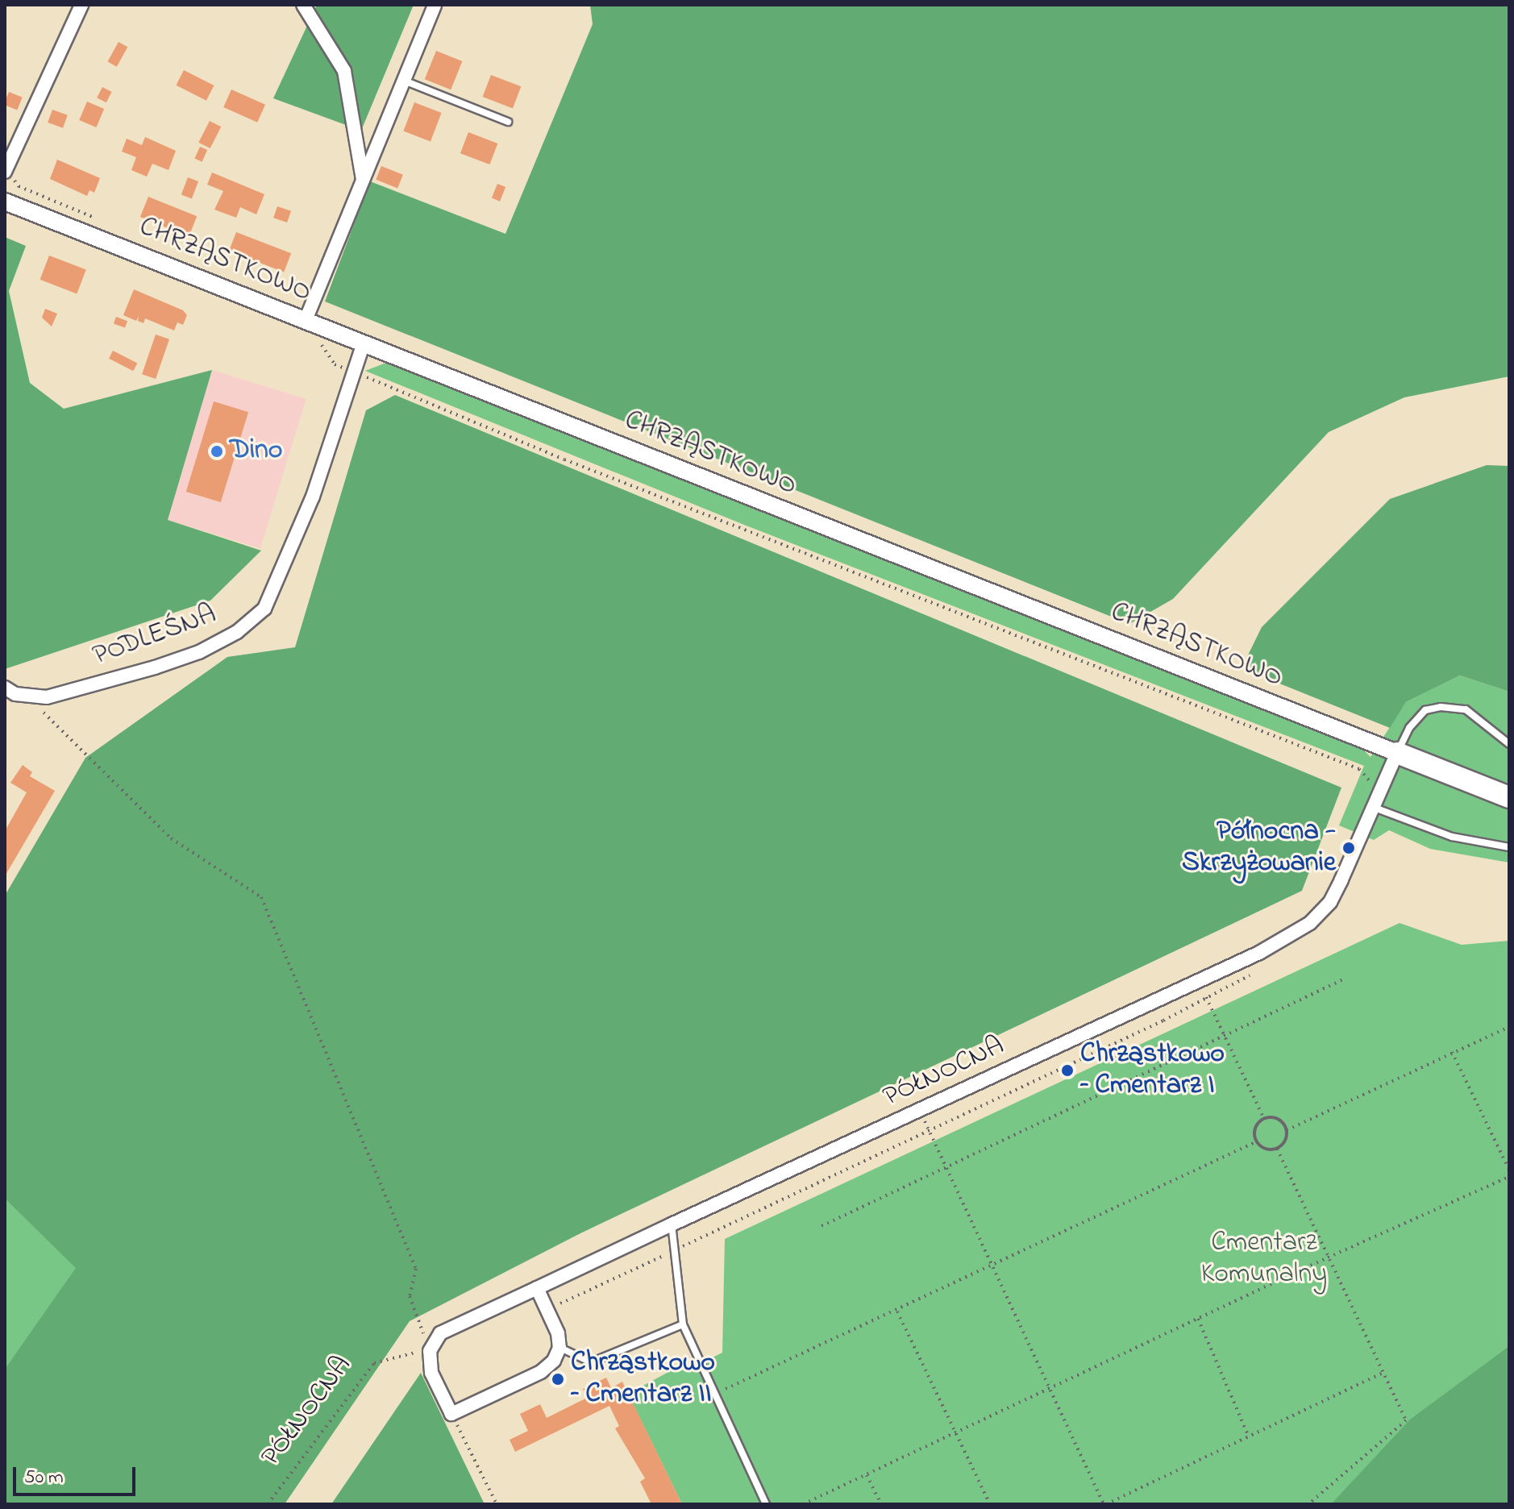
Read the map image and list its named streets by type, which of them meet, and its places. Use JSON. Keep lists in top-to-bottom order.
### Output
{
  "streets": {
    "street": ["CHRZĄSTKOWO", "PODLEŚNA", "PÓŁNOCNA"]
  },
  "crossings": [
    ["CHRZĄSTKOWO", "PODLEŚNA"],
    ["CHRZĄSTKOWO", "PÓŁNOCNA"]
  ],
  "parks": ["Cmentarz Komunalny"],
  "places": [
    "Dino",
    "Północna - Skrzyżowanie",
    "Chrząstkowo – Cmentarz I",
    "Chrząstkowo – Cmentarz II"
  ],
  "scale_bar": "50 m"
}
